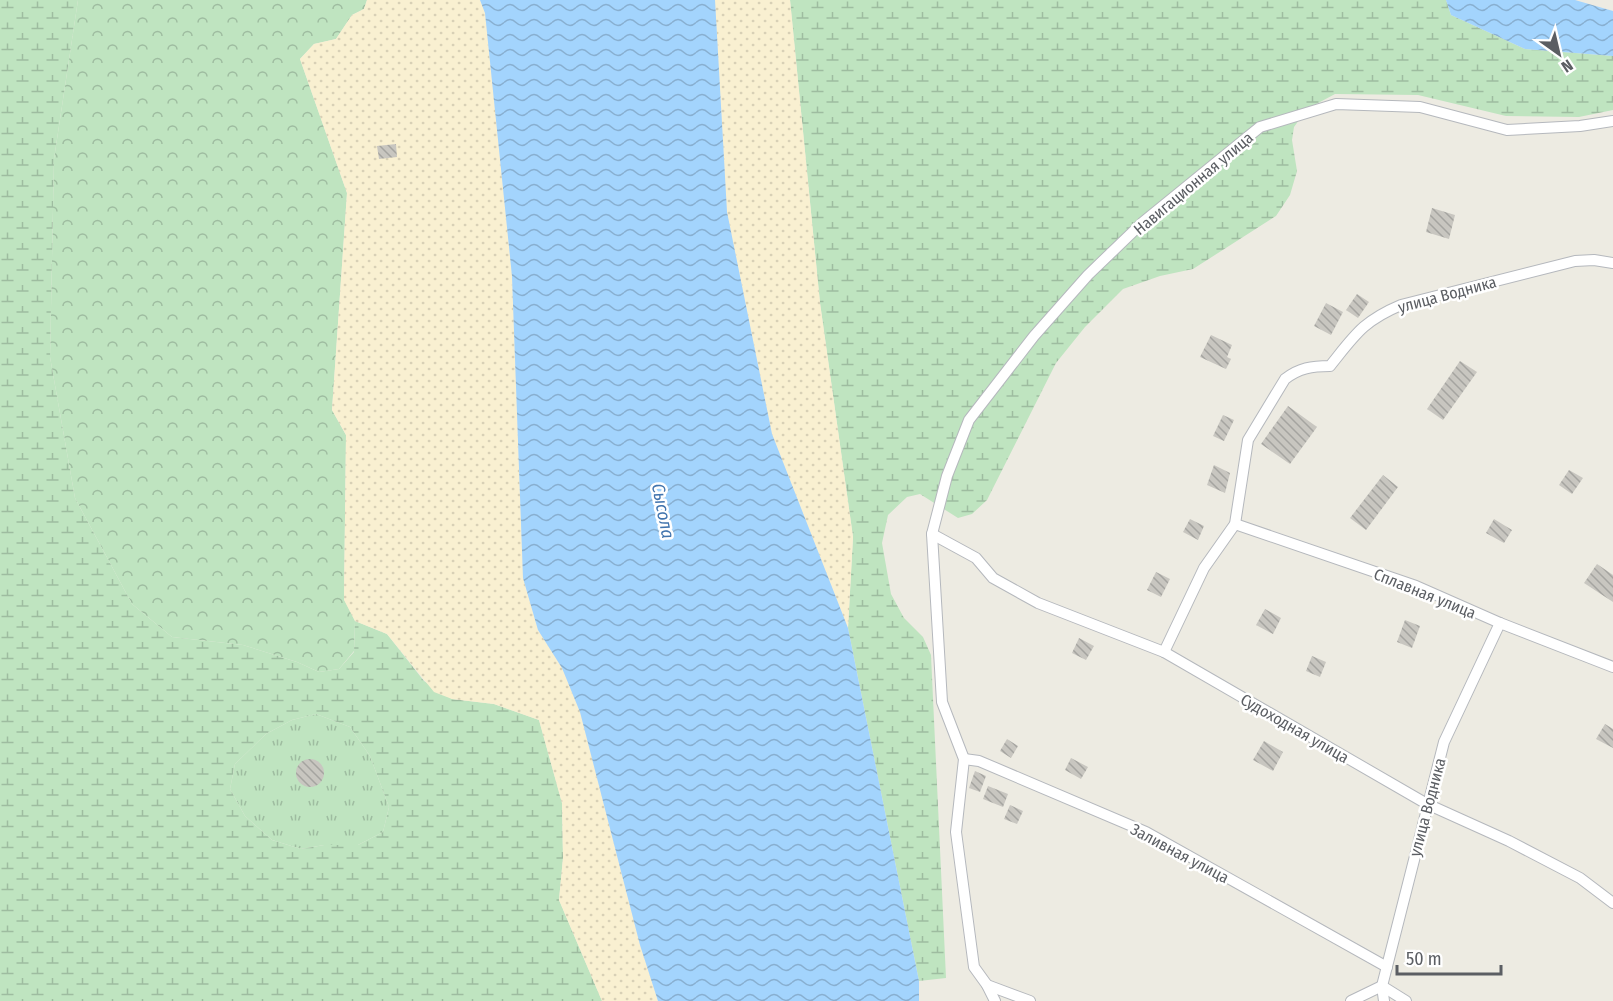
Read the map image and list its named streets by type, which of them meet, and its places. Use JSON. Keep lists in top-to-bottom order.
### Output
{
  "streets": {
    "street": [
      "Навигационная улица",
      "улица Водника",
      "Сплавная улица",
      "Судоходная улица",
      "Заливная улица"
    ]
  },
  "crossings": [
    ["Навигационная улица", "Судоходная улица"],
    ["Навигационная улица", "Заливная улица"],
    ["улица Водника", "Сплавная улица"],
    ["улица Водника", "Судоходная улица"],
    ["улица Водника", "Заливная улица"]
  ],
  "water": ["Сысола"],
  "scale_bar": "50 m",
  "north": "bottom right"
}
